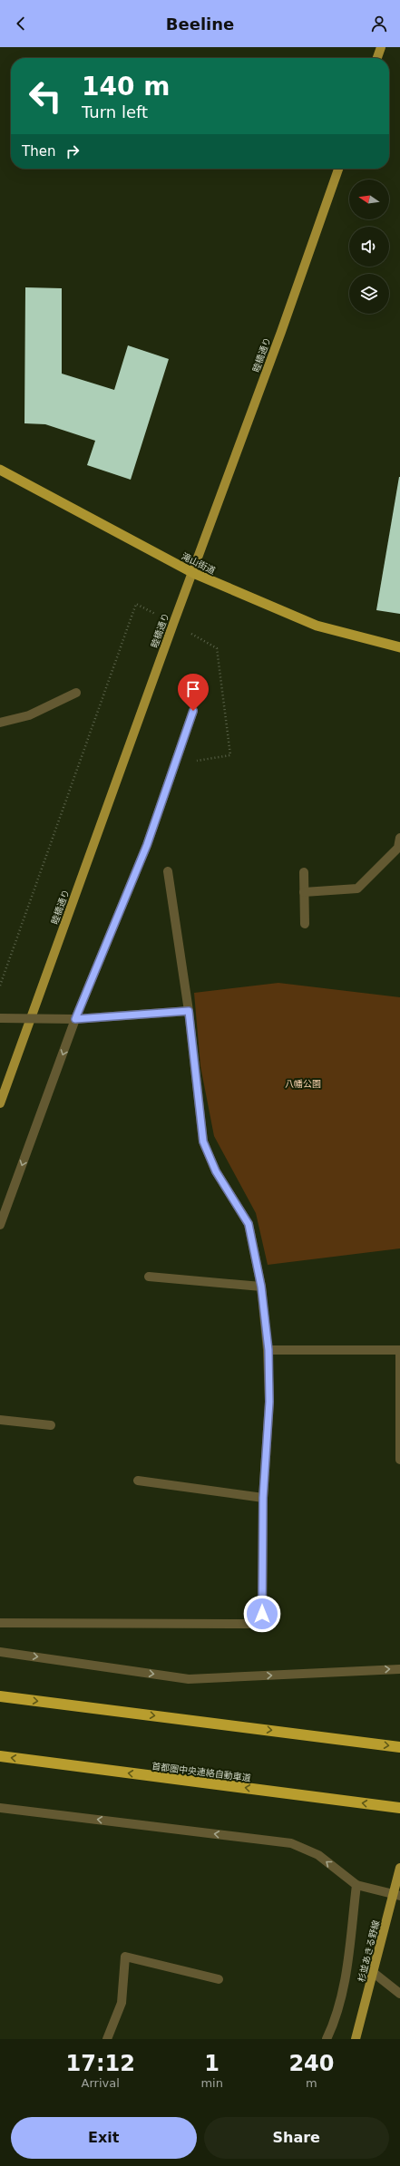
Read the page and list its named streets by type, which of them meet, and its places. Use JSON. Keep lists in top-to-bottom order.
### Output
{
  "streets": {
    "highway": ["滝山街道", "首都圏中央連絡自動車道"],
    "main road": ["睦橋通り", "杉並あきる野線"]
  },
  "crossings": [
    ["睦橋通り", "滝山街道"]
  ],
  "parks": ["八幡公園"],
  "north": "left",
  "page": {
    "header": "Beeline",
    "turn": ["140 m", "Turn left"],
    "then": "Then",
    "eta": [
      "17:12",
      "Arrival",
      "1",
      "min",
      "240",
      "m"
    ],
    "buttons": ["Exit", "Share"]
  }
}
